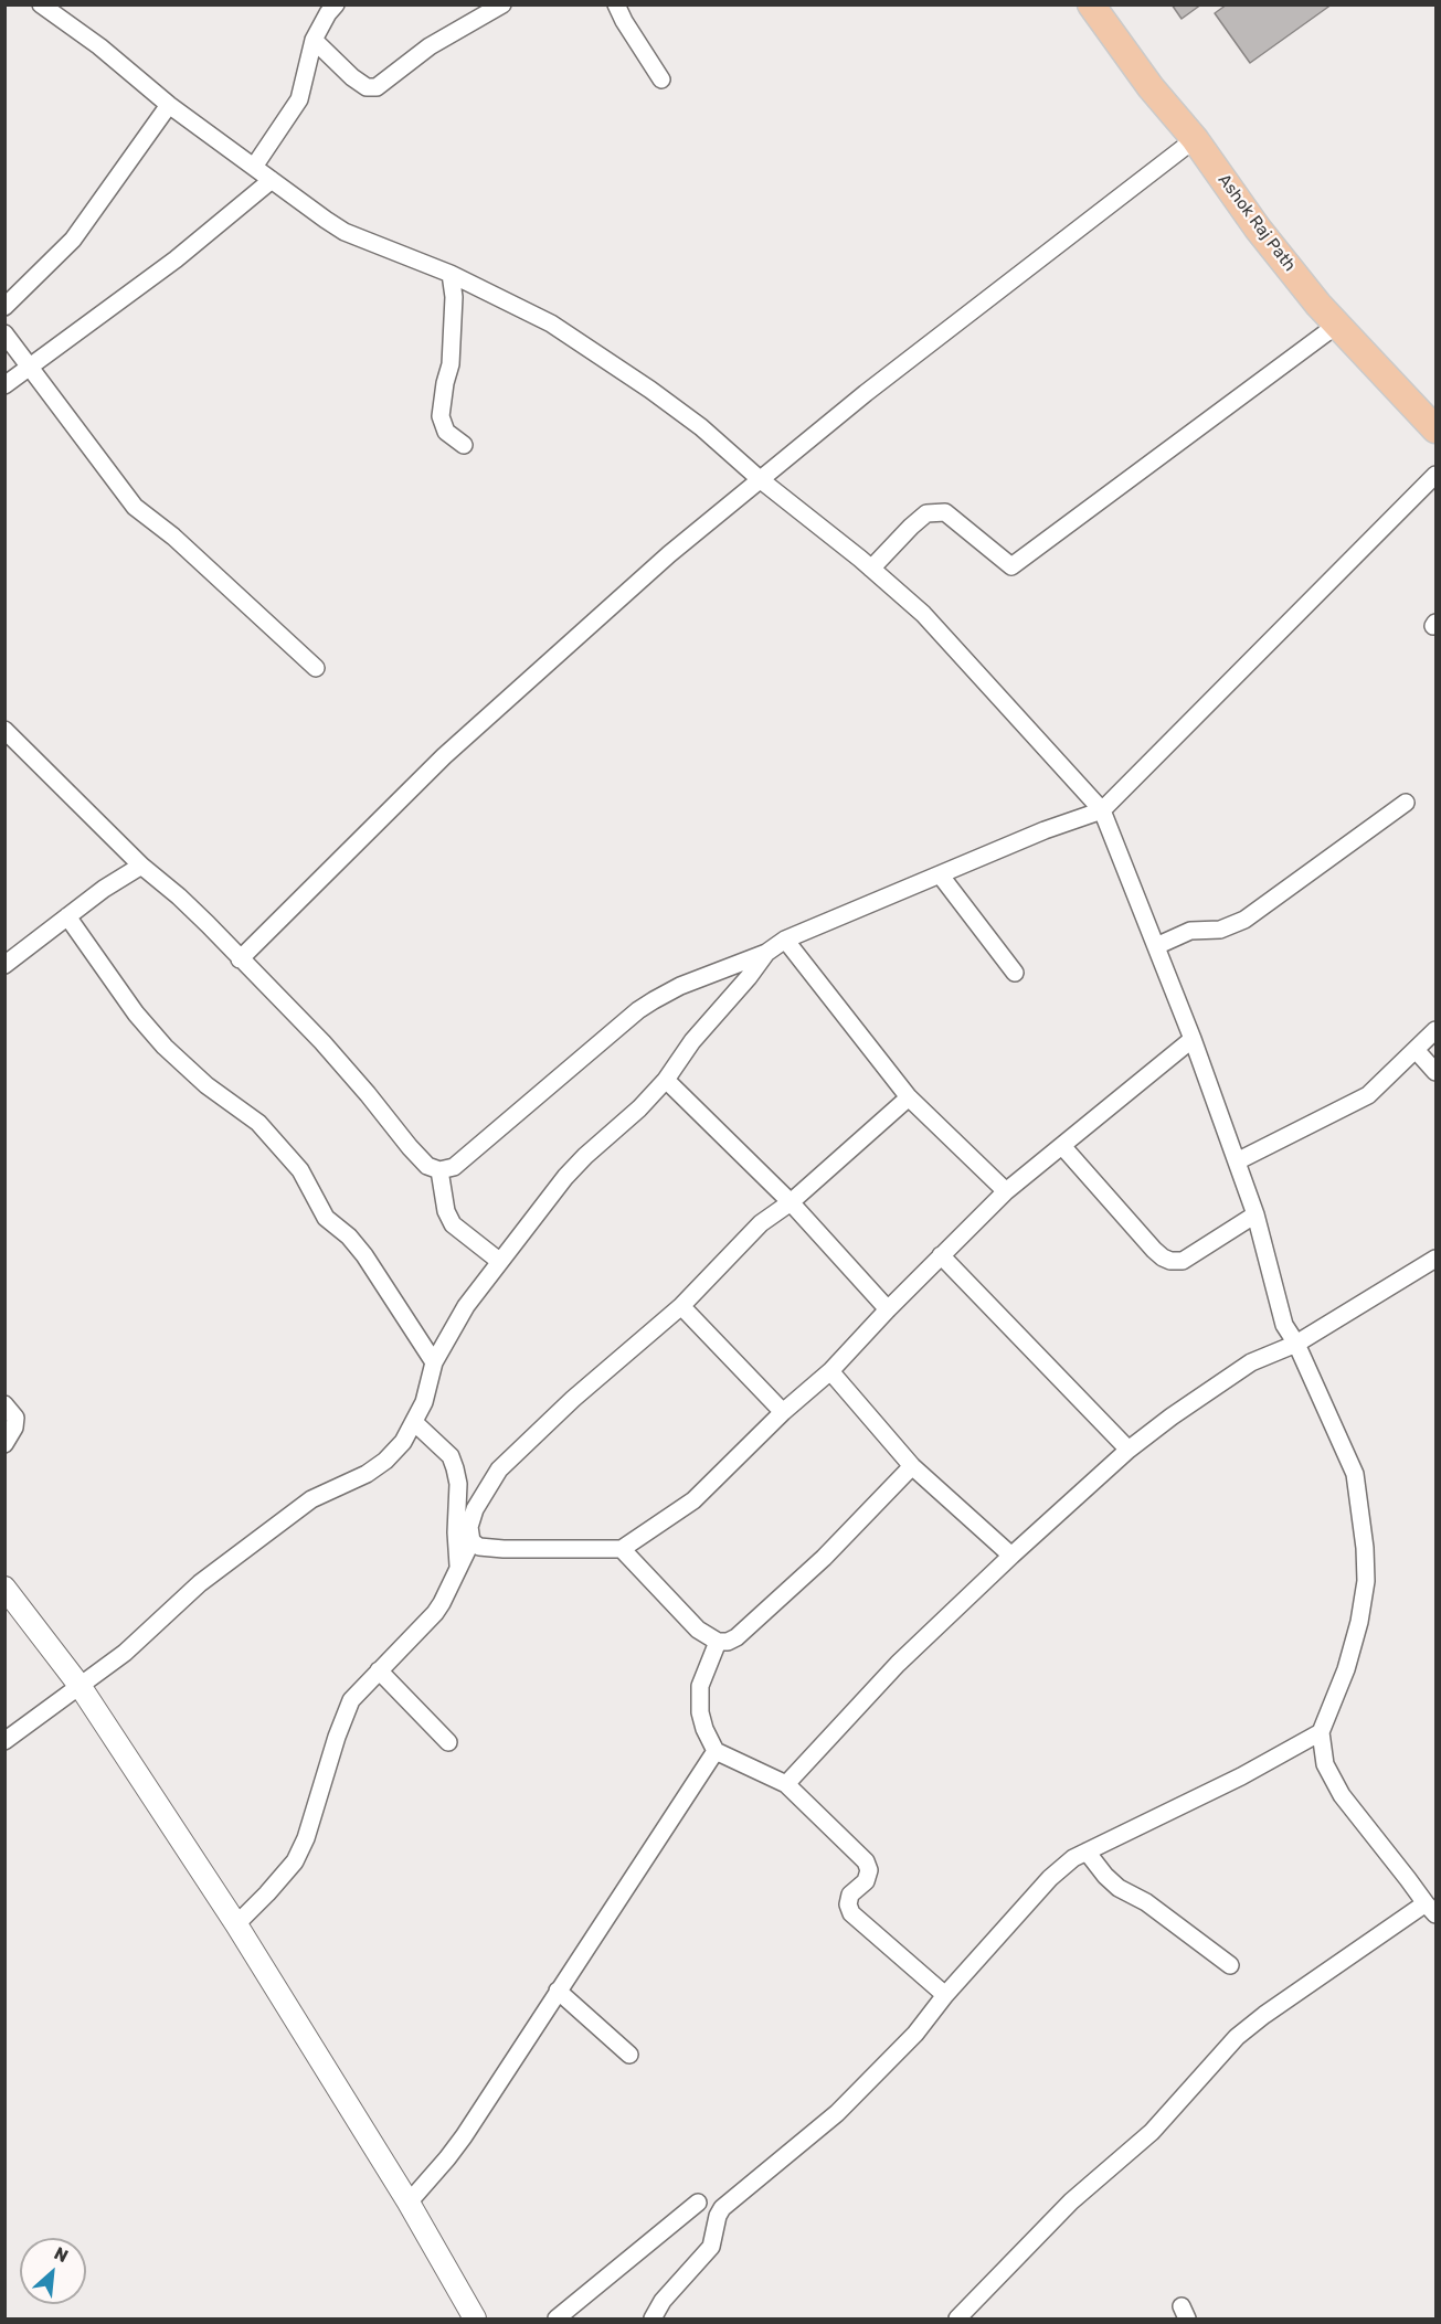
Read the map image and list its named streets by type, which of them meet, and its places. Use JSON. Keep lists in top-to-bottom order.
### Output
{
  "streets": {
    "main road": ["Ashok Raj Path"]
  },
  "north": "top right"
}
